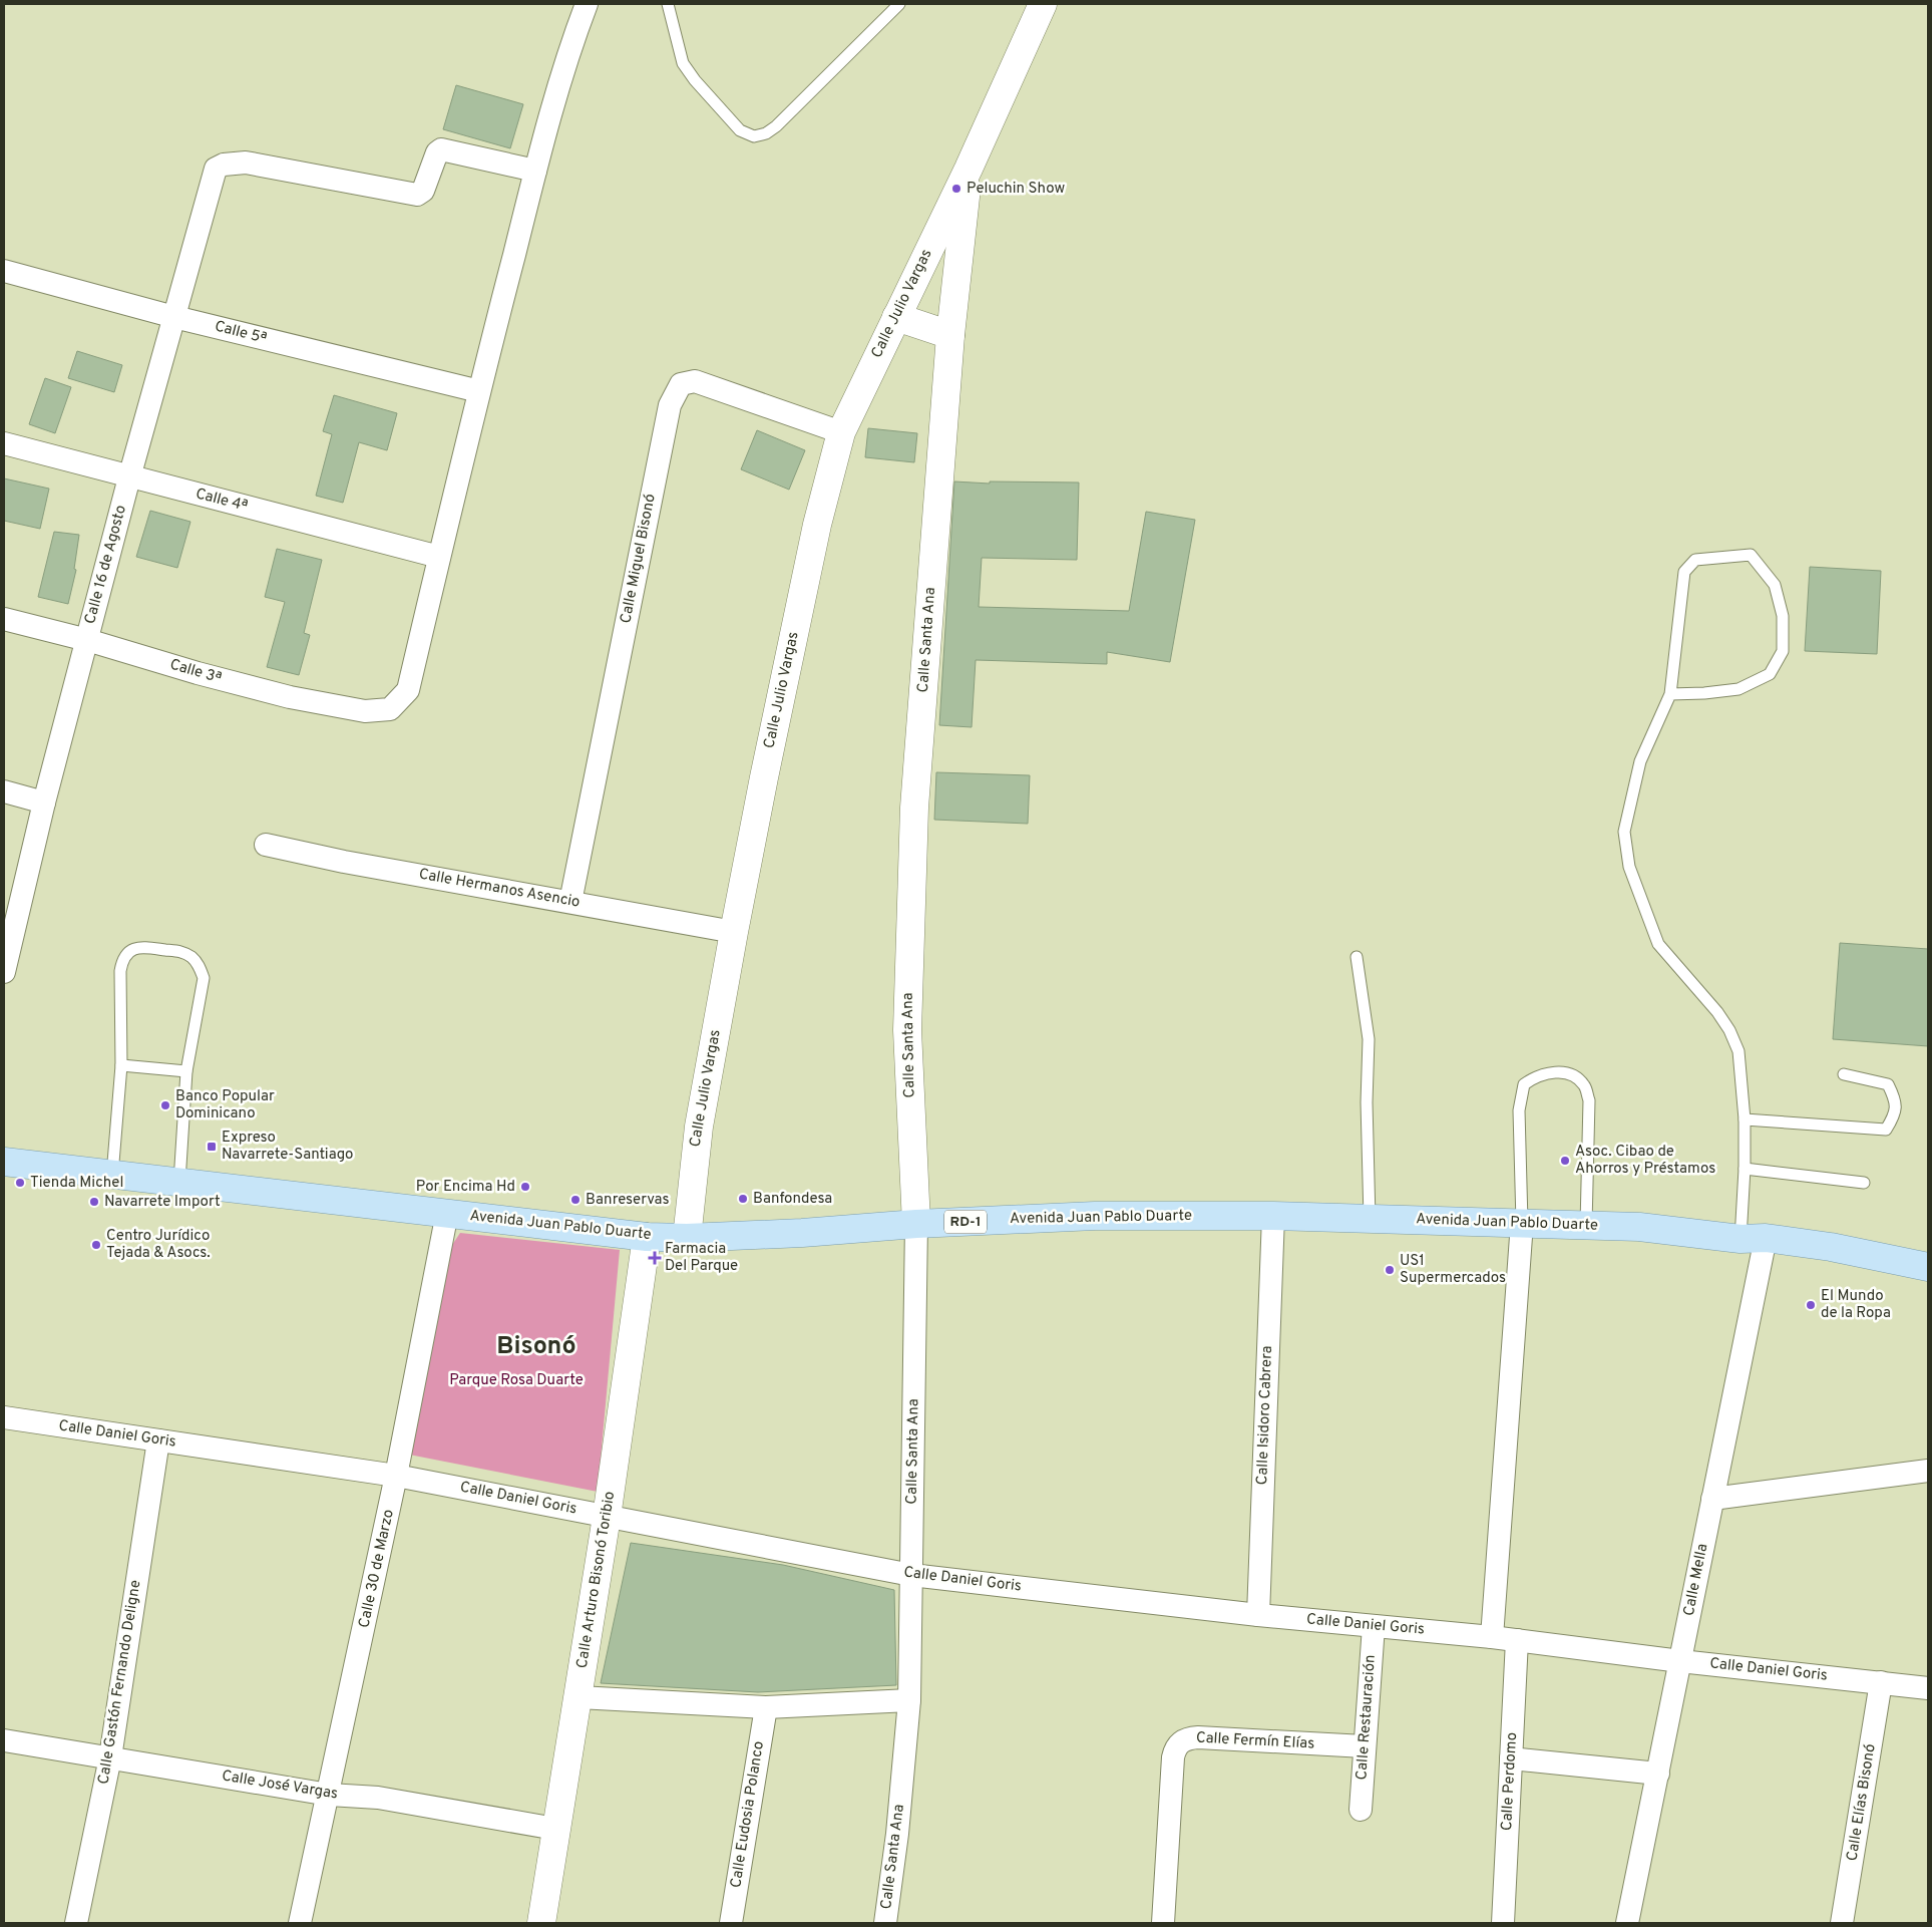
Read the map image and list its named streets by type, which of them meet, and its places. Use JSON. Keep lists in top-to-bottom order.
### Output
{
  "streets": {
    "main road": [
      "Calle Julio Vargas",
      "Calle Santa Ana",
      "Avenida Juan Pablo Duarte",
      "RD-1",
      "Calle Arturo Bisonó Toribio"
    ],
    "street": [
      "Calle 5ª",
      "Calle 4ª",
      "Calle Miguel Bisonó",
      "Calle 16 de Agosto",
      "Calle 3ª",
      "Calle Hermanos Asencio",
      "Calle Isidoro Cabrera",
      "Calle Daniel Goris",
      "Calle 30 de Marzo",
      "Calle Mella",
      "Calle Gastón Fernando Deligne",
      "Calle Restauración",
      "Calle Fermín Elías",
      "Calle Perdomo",
      "Calle José Vargas",
      "Calle Elías Bisonó",
      "Calle Eudosia Polanco"
    ]
  },
  "crossings": [
    ["Calle Julio Vargas", "Calle Miguel Bisonó"],
    ["Calle Julio Vargas", "Calle Santa Ana"],
    ["Calle Julio Vargas", "Calle Hermanos Asencio"],
    ["Calle Julio Vargas", "Avenida Juan Pablo Duarte"],
    ["Calle 5ª", "Calle 16 de Agosto"],
    ["Calle 4ª", "Calle 16 de Agosto"],
    ["Calle 4ª", "Calle 3ª"],
    ["Calle Miguel Bisonó", "Calle Hermanos Asencio"],
    ["Calle 16 de Agosto", "Calle 3ª"],
    ["Calle Santa Ana", "Avenida Juan Pablo Duarte"],
    ["Calle Santa Ana", "Calle Daniel Goris"],
    ["Avenida Juan Pablo Duarte", "Calle Isidoro Cabrera"],
    ["Avenida Juan Pablo Duarte", "Calle 30 de Marzo"],
    ["Avenida Juan Pablo Duarte", "Calle Arturo Bisonó Toribio"],
    ["Avenida Juan Pablo Duarte", "Calle Mella"],
    ["Calle Isidoro Cabrera", "Calle Daniel Goris"],
    ["Calle Daniel Goris", "Calle 30 de Marzo"],
    ["Calle Daniel Goris", "Calle Arturo Bisonó Toribio"],
    ["Calle Daniel Goris", "Calle Mella"],
    ["Calle Daniel Goris", "Calle Gastón Fernando Deligne"],
    ["Calle Daniel Goris", "Calle Restauración"],
    ["Calle Daniel Goris", "Calle Perdomo"],
    ["Calle Daniel Goris", "Calle Elías Bisonó"],
    ["Calle 30 de Marzo", "Calle José Vargas"],
    ["Calle Arturo Bisonó Toribio", "Calle José Vargas"],
    ["Calle Gastón Fernando Deligne", "Calle José Vargas"],
    ["Calle Restauración", "Calle Fermín Elías"]
  ],
  "districts": ["Bisonó"],
  "parks": ["Parque Rosa Duarte"],
  "places": {
    "other": [
      "Peluchin Show",
      "Banco Popular Dominicano",
      "Asoc. Cibao de Ahorros y Préstamos",
      "Tienda Michel",
      "Por Encima Hd",
      "Banfondesa",
      "Banreservas",
      "Navarrete Import",
      "Centro Jurídico Tejada & Asocs.",
      "US1 Supermercados",
      "El Mundo de la Ropa"
    ],
    "transit": ["Expreso Navarrete-Santiago"],
    "health": ["Farmacia Del Parque"]
  }
}
